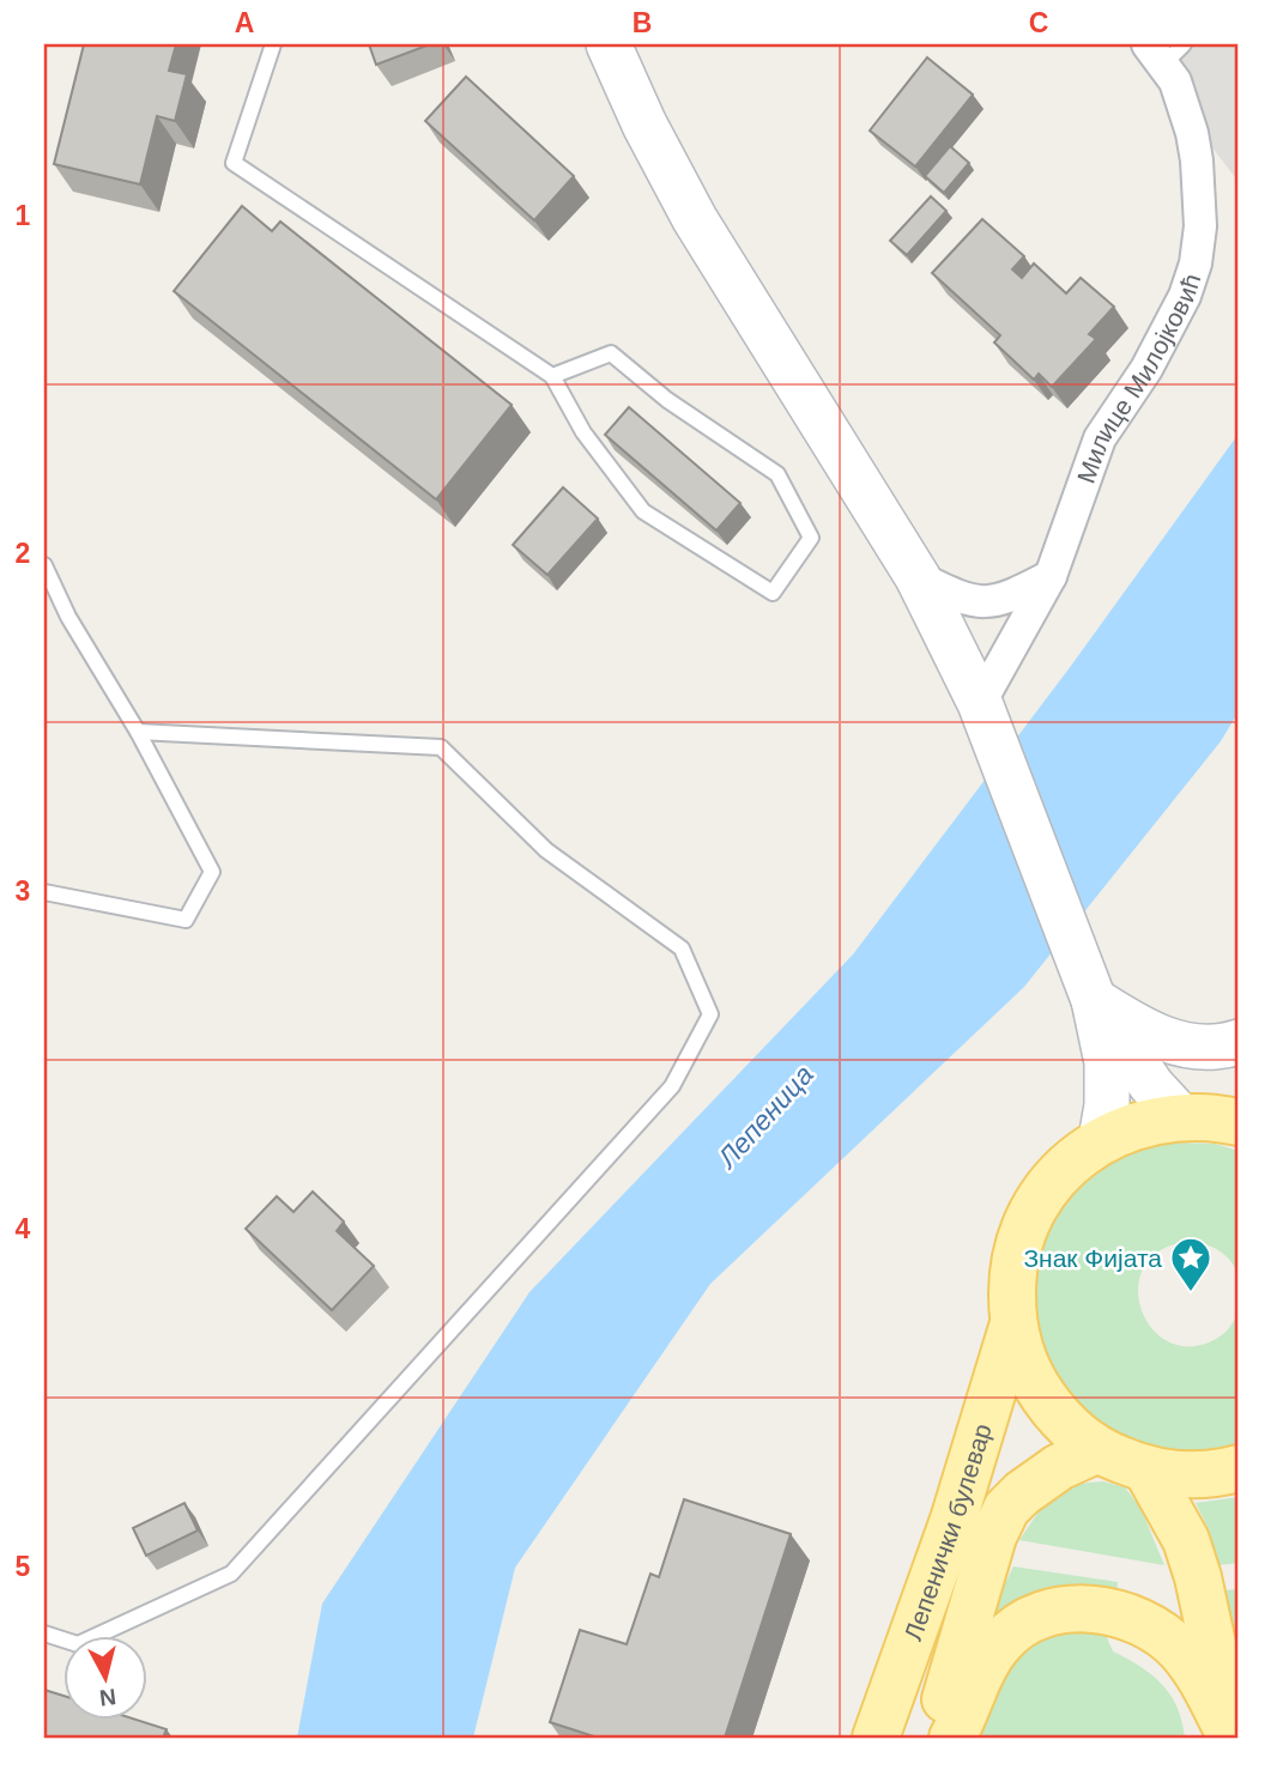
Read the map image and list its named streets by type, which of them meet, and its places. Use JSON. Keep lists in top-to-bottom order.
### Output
{
  "streets": {
    "main road": ["Лепенички булевар"],
    "street": ["Милице Милојковић"]
  },
  "water": ["Лепеница"],
  "places": {
    "place": ["Знак Фијата"]
  },
  "north": "bottom",
  "grid": {
    "columns": ["A", "B", "C"],
    "rows": [
      "1",
      "2",
      "3",
      "4",
      "5"
    ]
  }
}
